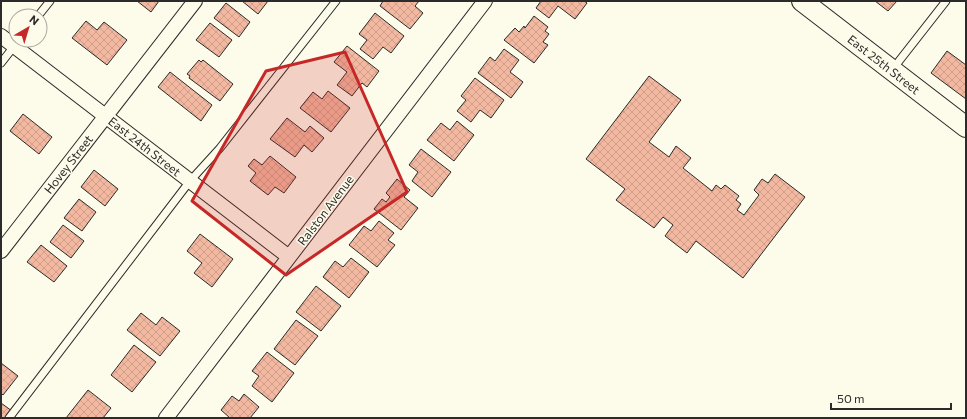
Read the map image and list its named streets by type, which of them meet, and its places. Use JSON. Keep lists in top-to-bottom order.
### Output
{
  "streets": {
    "street": [
      "East 25th Street",
      "East 24th Street",
      "Hovey Street",
      "Ralston Avenue"
    ]
  },
  "crossings": [
    ["East 24th Street", "Hovey Street"],
    ["East 24th Street", "Ralston Avenue"]
  ],
  "scale_bar": "50 m",
  "north": "top right"
}
